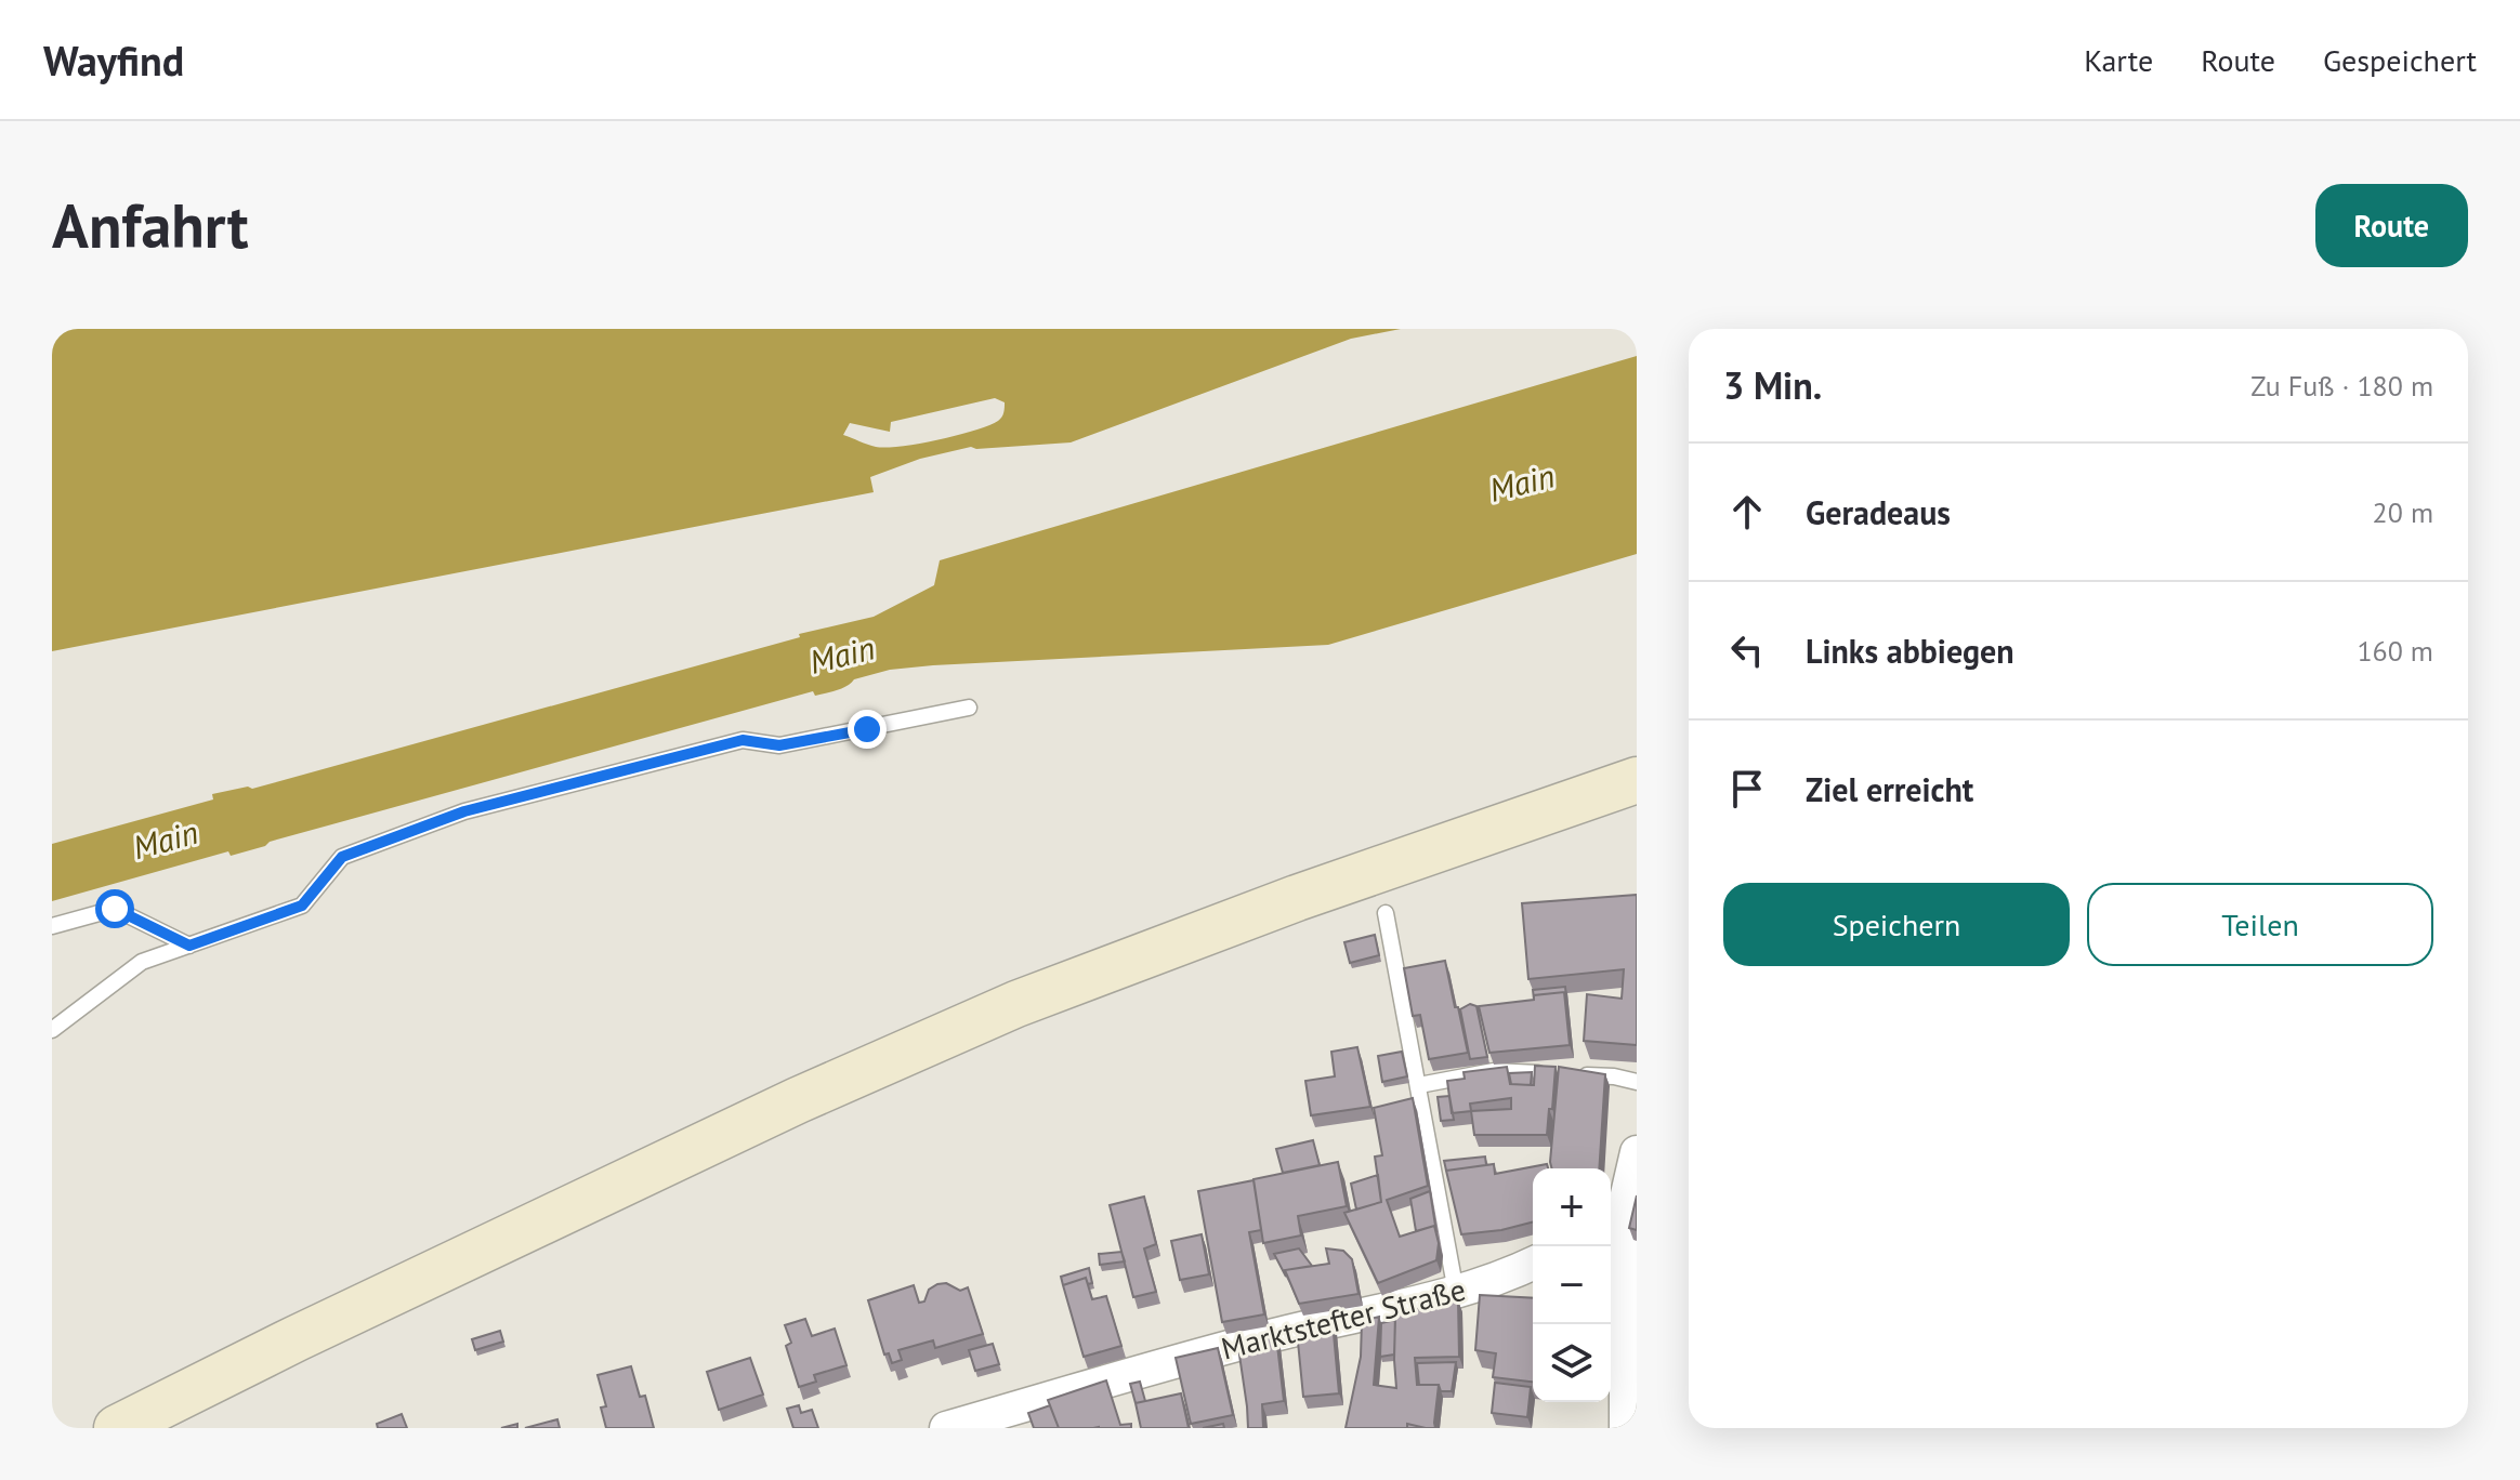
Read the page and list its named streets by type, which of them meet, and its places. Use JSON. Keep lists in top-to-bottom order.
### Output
{
  "streets": {
    "street": ["Marktstefter Straße"]
  },
  "water": ["Main"],
  "page": {
    "header": "Wayfind",
    "nav": ["Karte", "Route", "Gespeichert"],
    "buttons": [
      "Route",
      ["Speichern", "Teilen"]
    ],
    "title": "Anfahrt",
    "heading": ["3 Min.", "Zu Fuß · 180 m"],
    "list": [
      ["Geradeaus", "20 m"],
      ["Links abbiegen", "160 m"],
      "Ziel erreicht"
    ],
    "map_buttons": ["+", "−"]
  }
}
